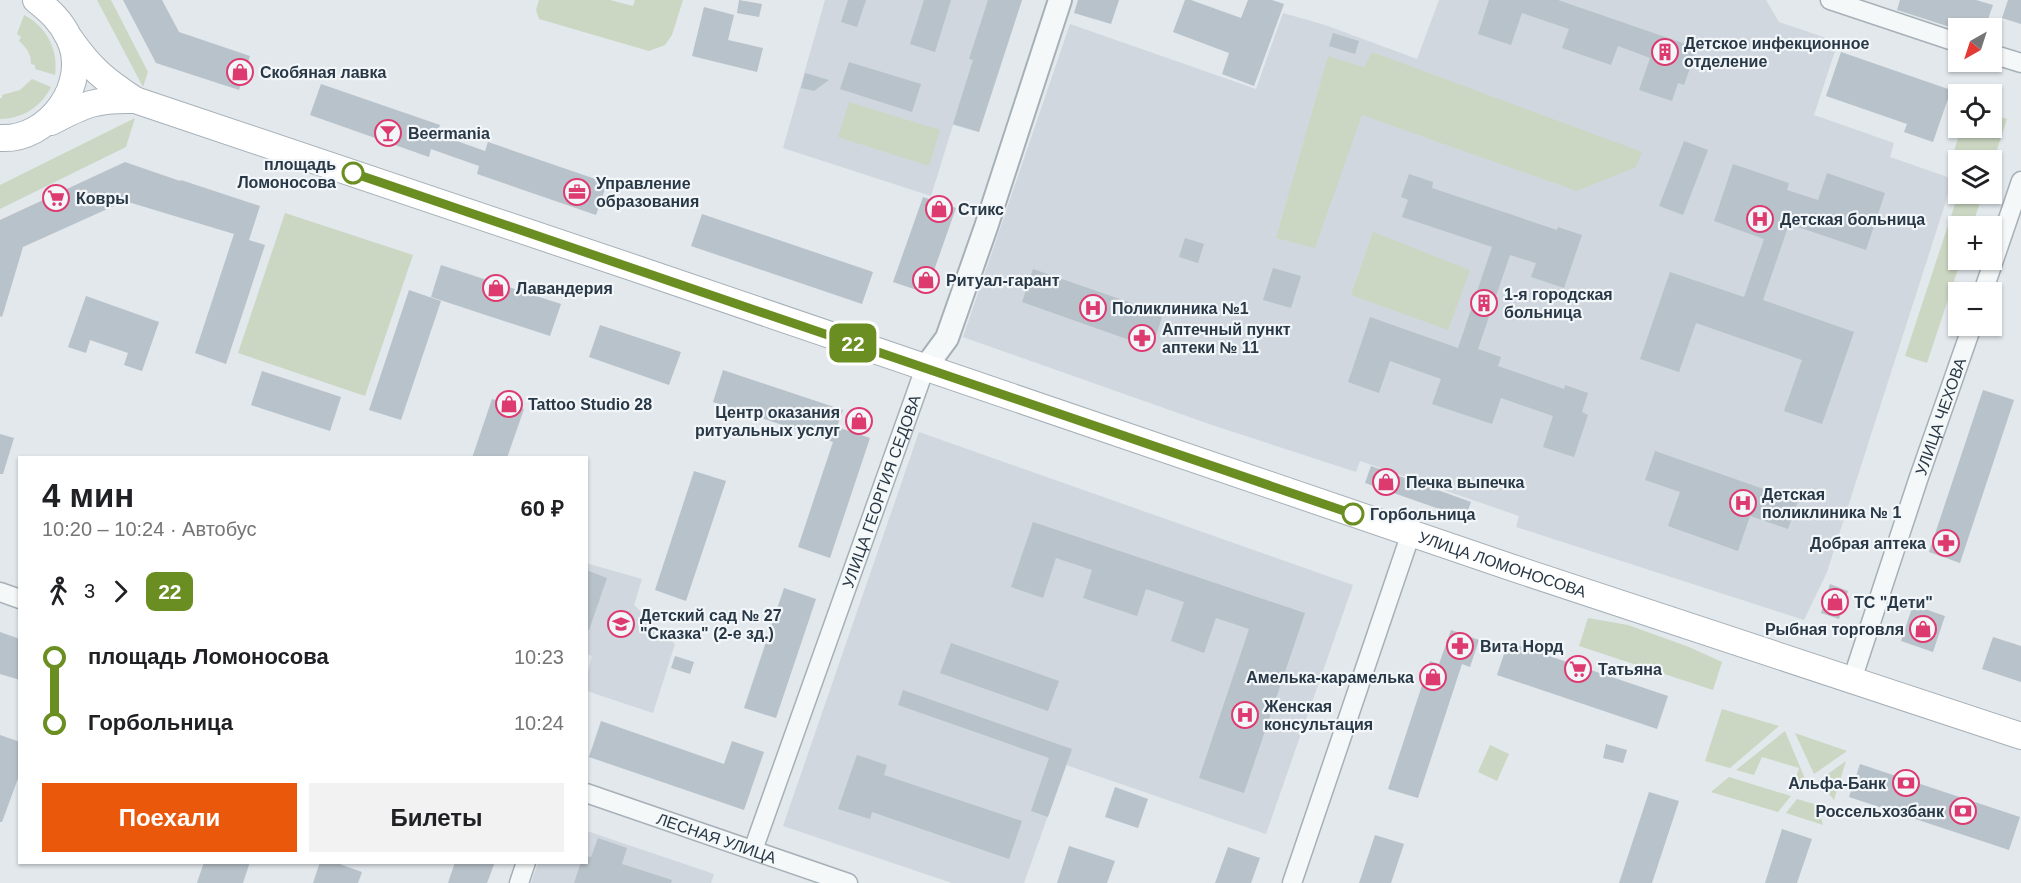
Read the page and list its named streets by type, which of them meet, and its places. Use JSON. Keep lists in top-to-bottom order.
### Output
{
  "streets": {
    "main road": ["УЛИЦА ЛОМОНОСОВА"],
    "street": ["УЛИЦА ЧЕХОВА", "УЛИЦА ГЕОРГИЯ СЕДОВА", "ЛЕСНАЯ УЛИЦА"]
  },
  "crossings": [
    ["УЛИЦА ЧЕХОВА", "УЛИЦА ЛОМОНОСОВА"],
    ["УЛИЦА ГЕОРГИЯ СЕДОВА", "УЛИЦА ЛОМОНОСОВА"],
    ["УЛИЦА ГЕОРГИЯ СЕДОВА", "ЛЕСНАЯ УЛИЦА"]
  ],
  "places": {
    "building": ["Детское инфекционное отделение", "1-я городская больница"],
    "shop": [
      "Скобяная лавка",
      "Стикс",
      "Ритуал-гарант",
      "Лавандерия",
      "Tattoo Studio 28",
      "Центр оказания ритуальных услуг",
      "Печка выпечка",
      "ТС \"Дети\"",
      "Рыбная торговля",
      "Амелька-карамелька"
    ],
    "bar": ["Beermania"],
    "other": ["площадь Ломоносова", "Горбольница"],
    "office": ["Управление образования"],
    "supermarket": ["Ковры", "Татьяна"],
    "hospital": [
      "Детская больница",
      "Поликлиника №1",
      "Детская поликлиника № 1",
      "Женская консультация"
    ],
    "pharmacy": ["Аптечный пункт аптеки № 11", "Добрая аптека", "Вита Норд"],
    "school or university": ["Детский сад № 27 \"Сказка\" (2-е зд.)"],
    "bank": ["Альфа-Банк", "Россельхозбанк"]
  },
  "lines": ["bus line 22"],
  "north": "bottom left",
  "page": {
    "on_map": "22",
    "map_buttons": ["+", "−"],
    "heading": ["4 мин", "10:20 – 10:24 · Автобус", "60 ₽"],
    "legs": ["3", "22"],
    "list": [
      {
        "name": "площадь Ломоносова",
        "value": "10:23"
      },
      {
        "name": "Горбольница",
        "value": "10:24"
      }
    ],
    "buttons": ["Поехали", "Билеты"]
  }
}
